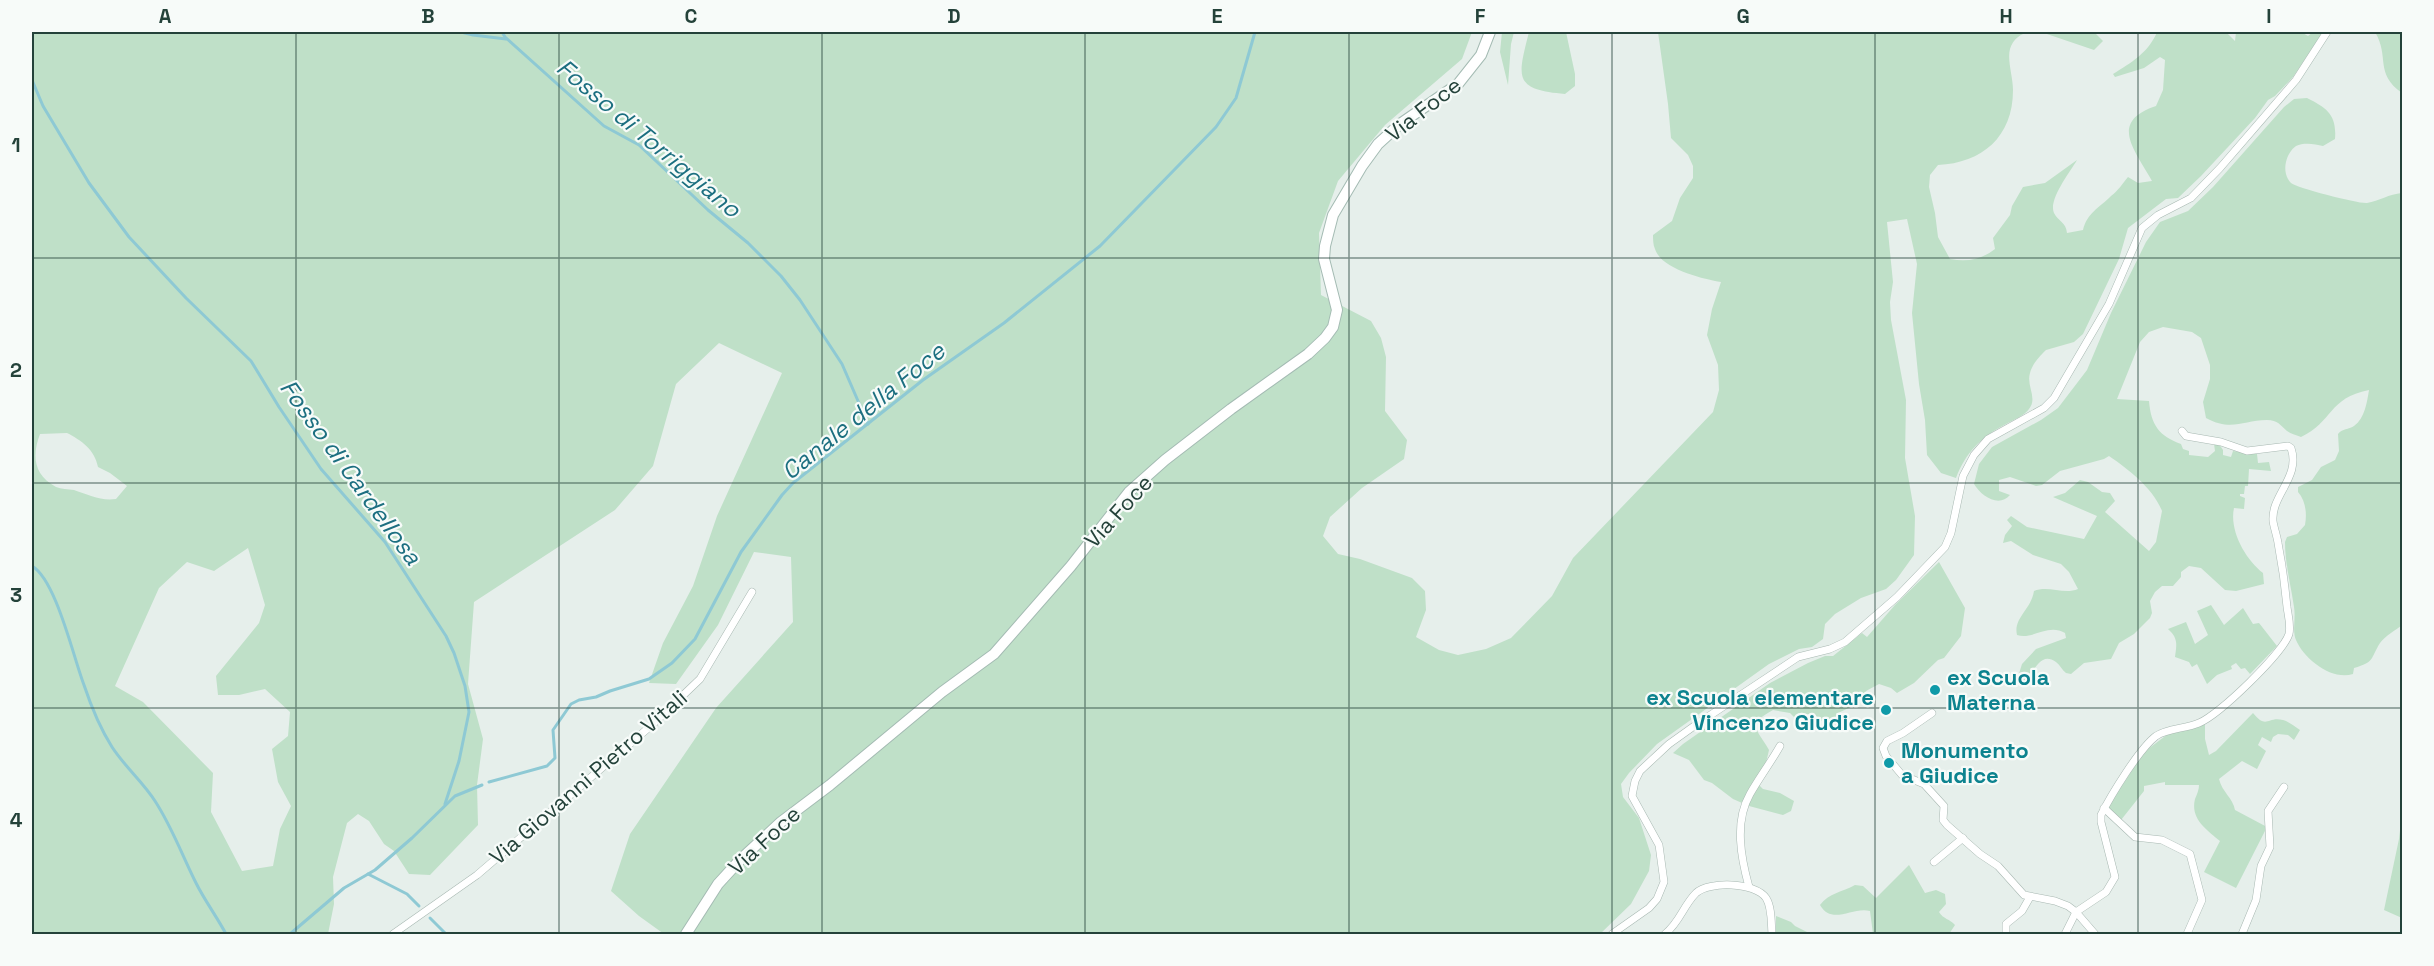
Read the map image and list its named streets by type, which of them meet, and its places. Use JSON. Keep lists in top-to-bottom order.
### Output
{
  "streets": {
    "main road": ["Via Foce"],
    "street": ["Via Giovanni Pietro Vitali"]
  },
  "water": ["Fosso di Torriggiano", "Canale della Foce", "Fosso di Cardellosa"],
  "places": ["ex Scuola Materna", "ex Scuola elementare Vincenzo Giudice", "Monumento a Giudice"],
  "grid": {
    "columns": [
      "A",
      "B",
      "C",
      "D",
      "E",
      "F",
      "G",
      "H",
      "I"
    ],
    "rows": [
      "1",
      "2",
      "3",
      "4"
    ]
  }
}
